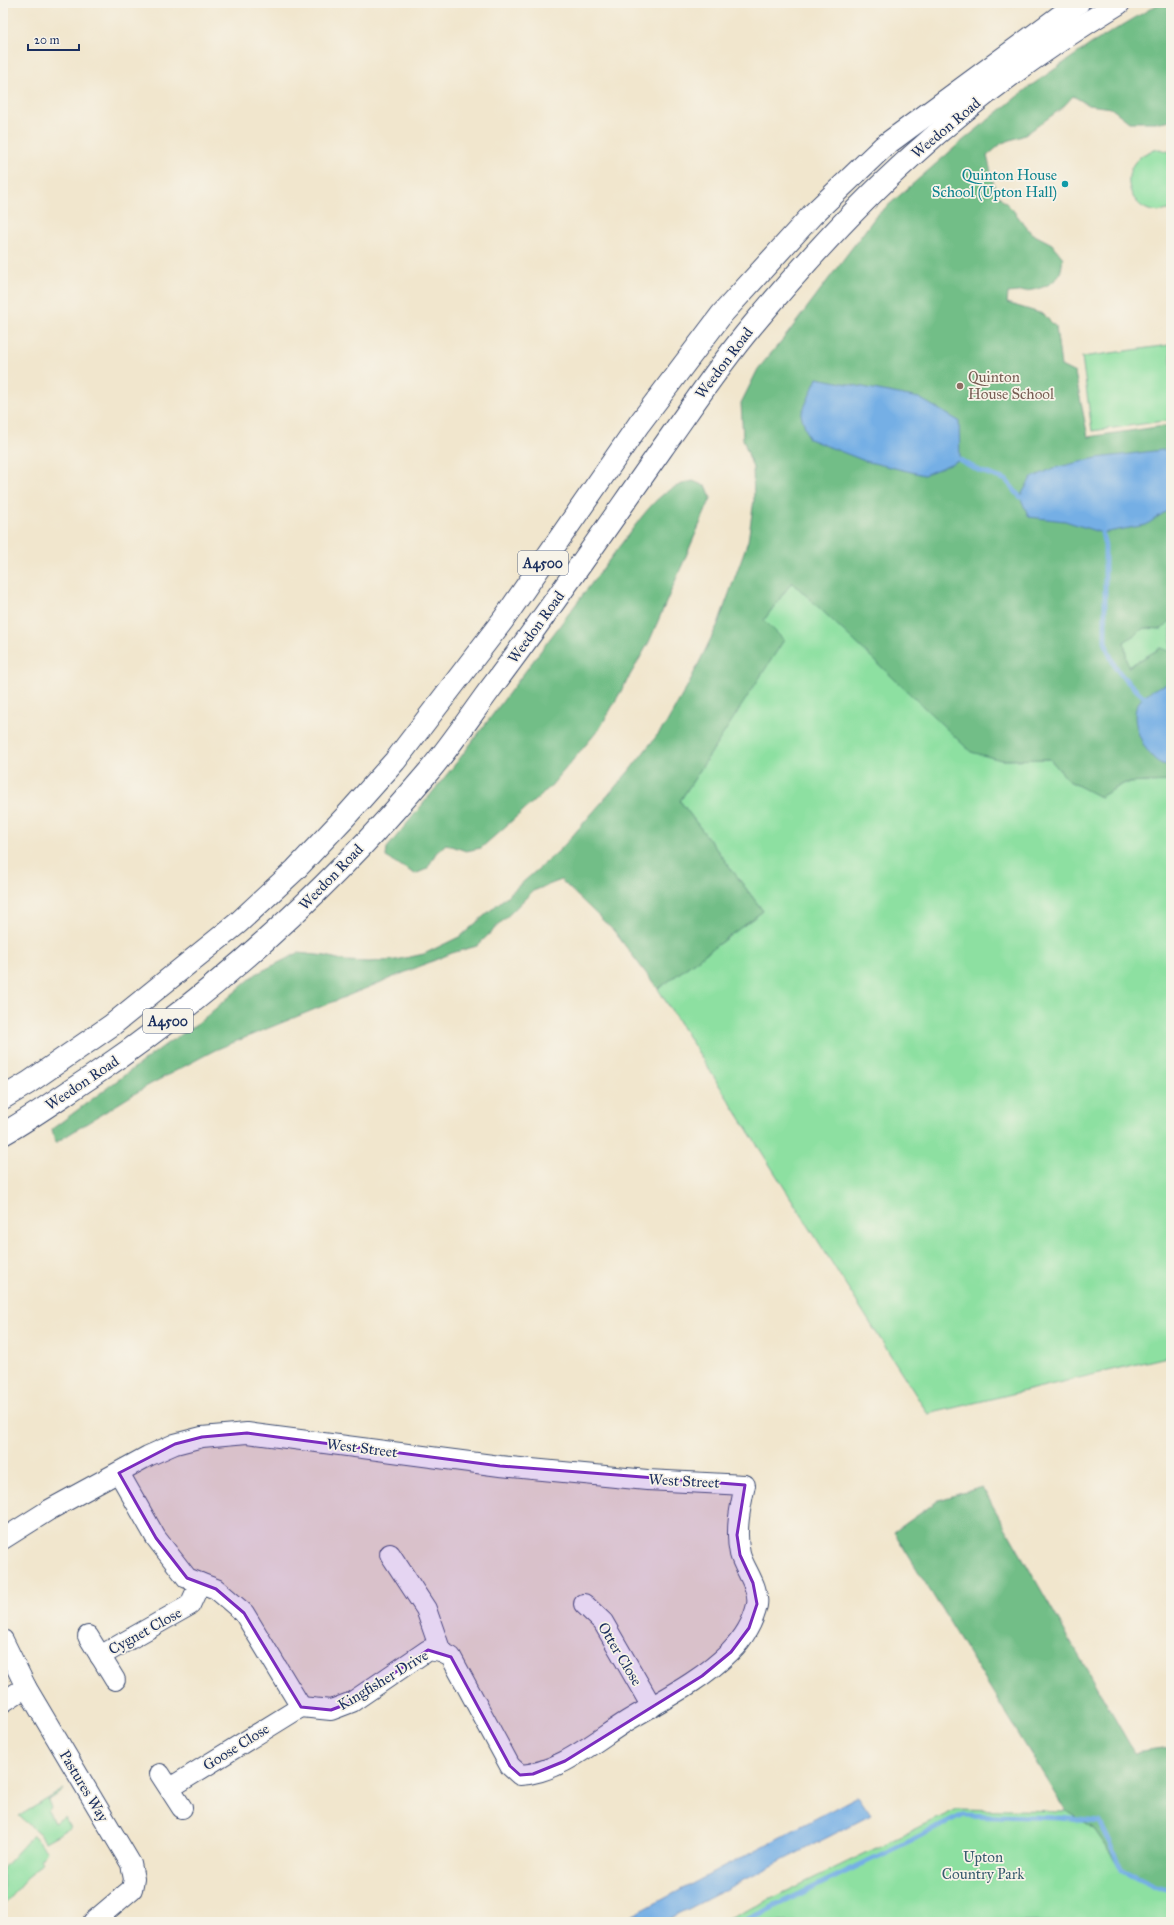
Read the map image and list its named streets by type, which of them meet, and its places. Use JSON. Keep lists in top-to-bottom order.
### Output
{
  "streets": {
    "highway": ["Weedon Road", "A4500"],
    "street": [
      "West Street",
      "Cygnet Close",
      "Otter Close",
      "Kingfisher Drive",
      "Goose Close",
      "Pastures Way"
    ]
  },
  "crossings": [
    ["West Street", "Otter Close"],
    ["Kingfisher Drive", "Goose Close"]
  ],
  "parks": ["Upton Country Park"],
  "places": ["Quinton House School (Upton Hall)", "Quinton House School"],
  "scale_bar": "20 m"
}
